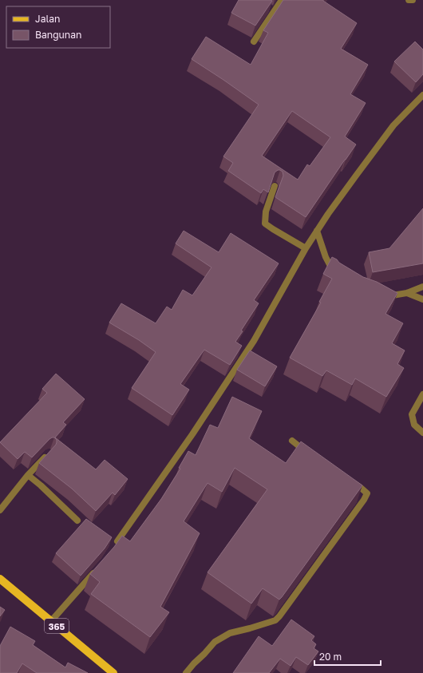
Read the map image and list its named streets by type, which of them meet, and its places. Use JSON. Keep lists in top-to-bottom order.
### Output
{
  "streets": {
    "main road": ["365"]
  },
  "legend": ["Jalan", "Bangunan"],
  "scale_bar": "20 m"
}
